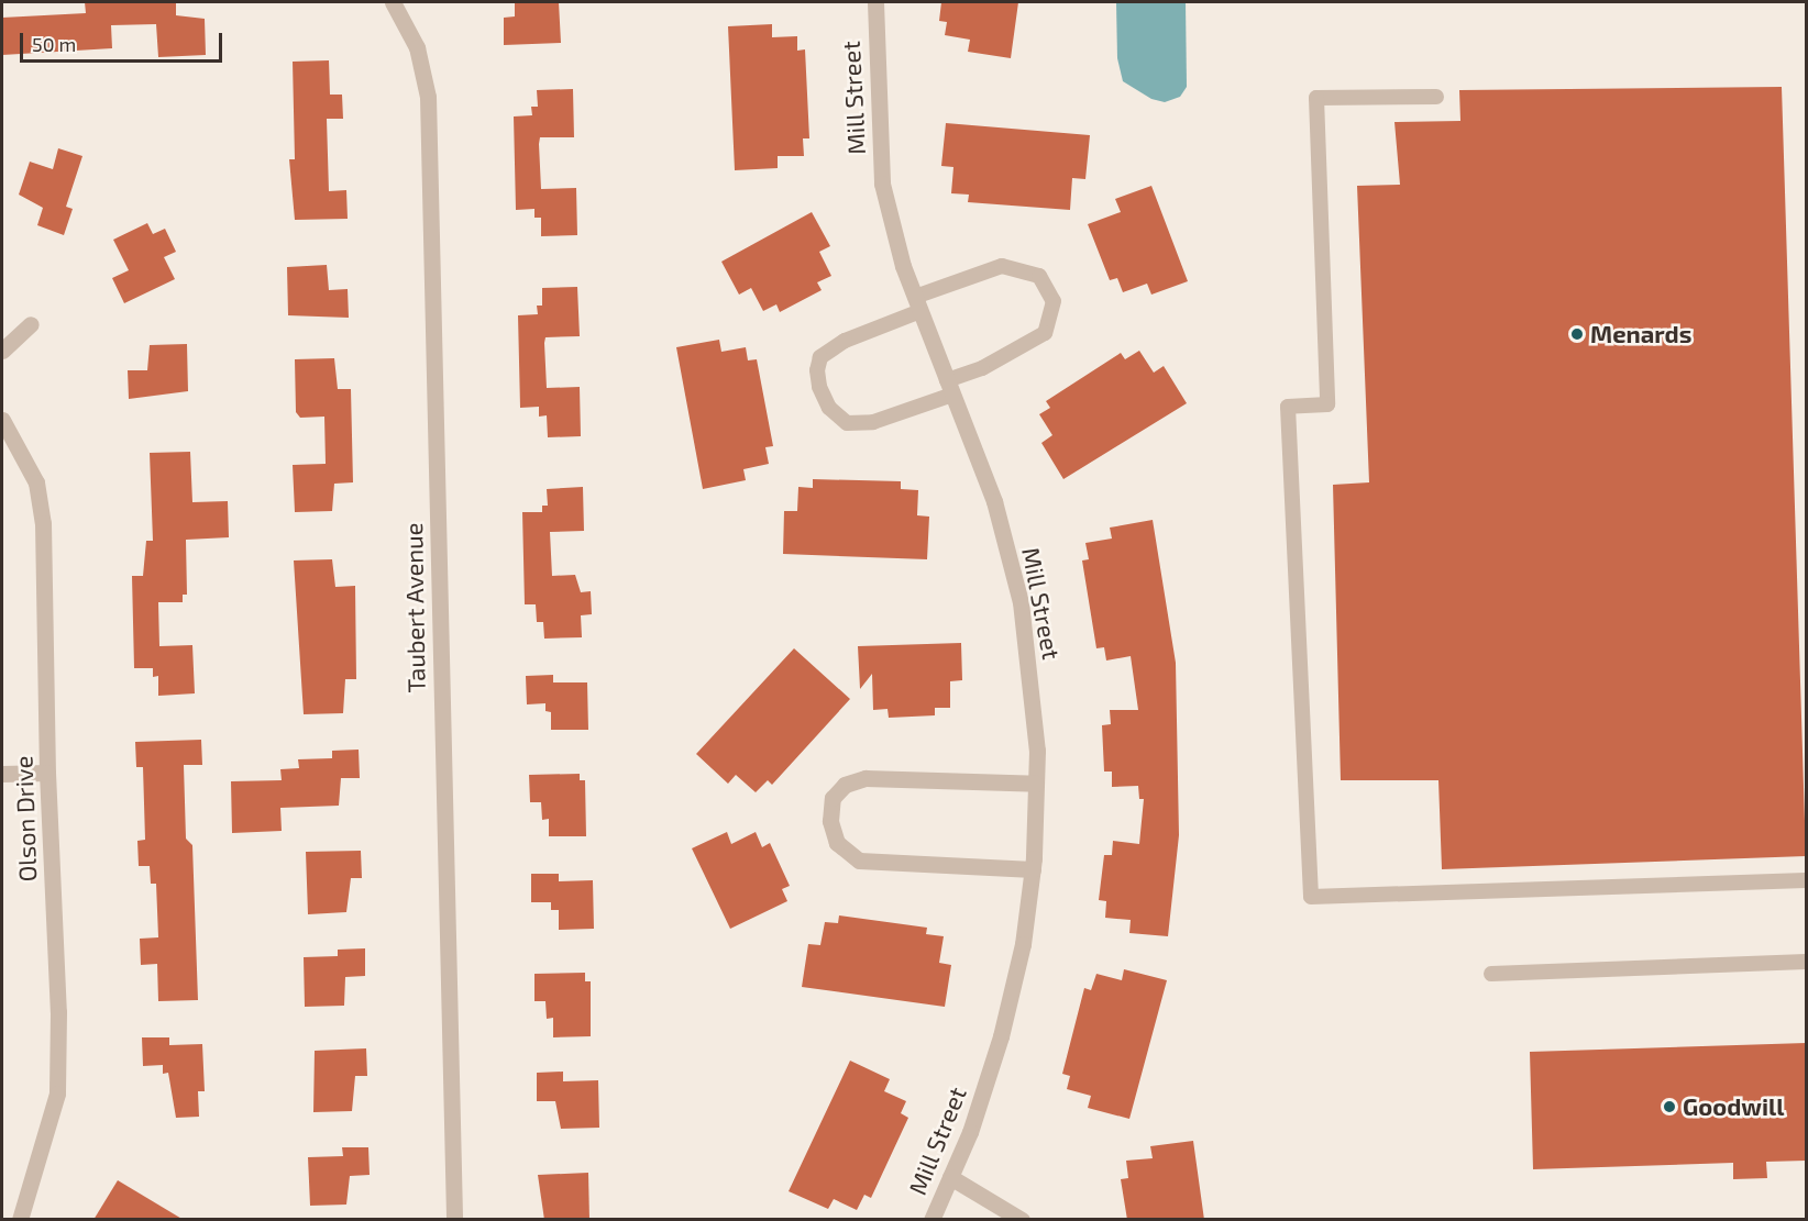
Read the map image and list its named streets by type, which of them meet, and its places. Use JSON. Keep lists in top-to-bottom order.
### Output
{
  "streets": {
    "street": ["Mill Street", "Taubert Avenue", "Olson Drive"]
  },
  "places": ["Menards", "Goodwill"],
  "scale_bar": "50 m"
}
